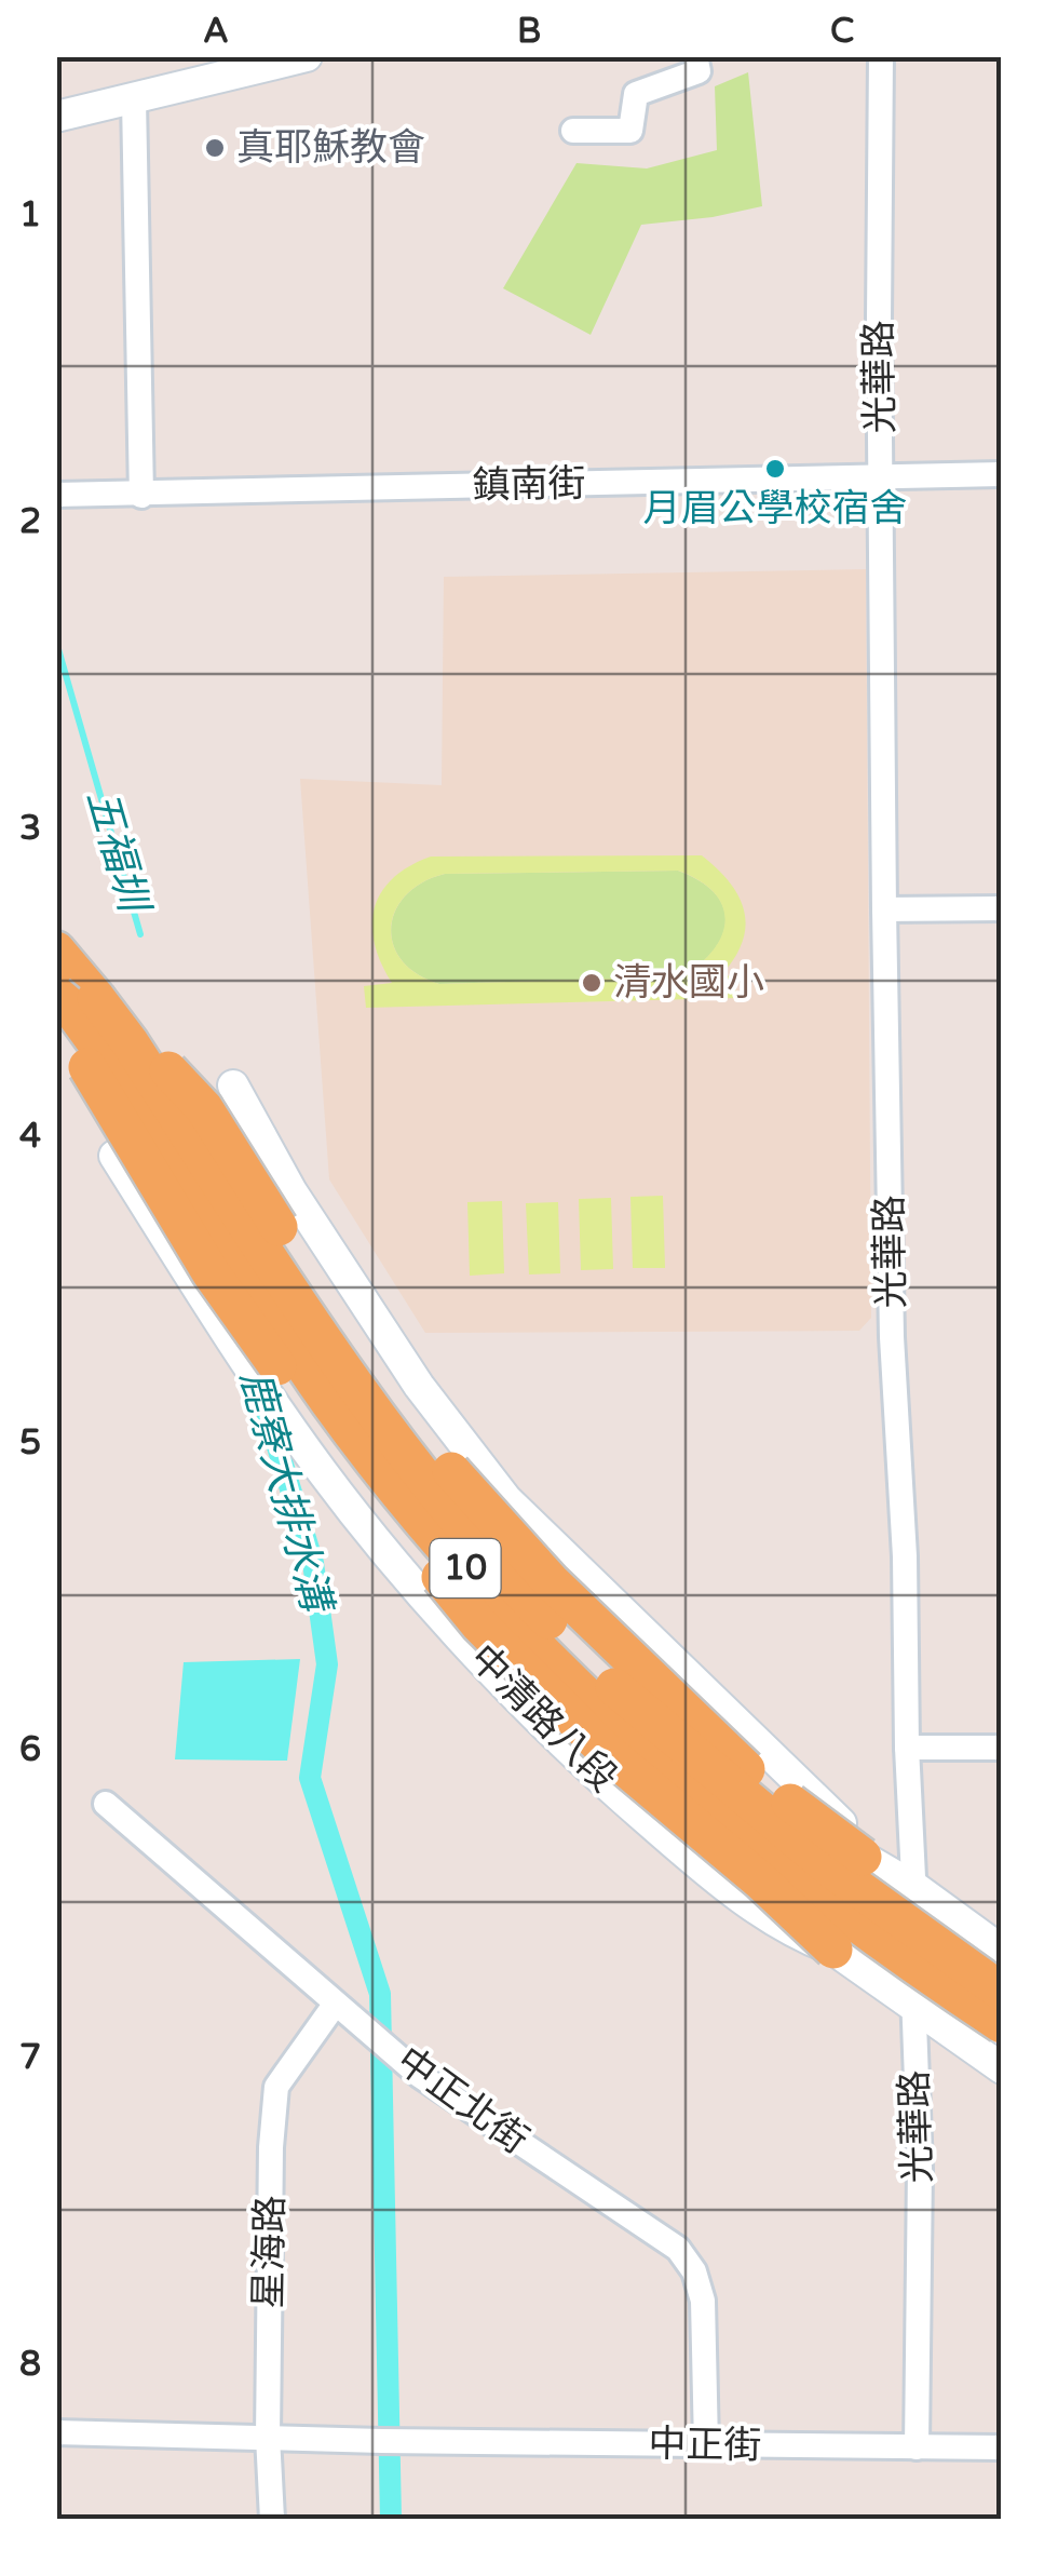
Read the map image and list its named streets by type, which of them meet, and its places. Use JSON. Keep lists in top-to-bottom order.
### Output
{
  "streets": {
    "main road": ["10"],
    "street": [
      "光華路",
      "鎮南街",
      "中清路八段",
      "中正北街",
      "星海路",
      "中正街"
    ]
  },
  "crossings": [
    ["光華路", "鎮南街"],
    ["光華路", "中清路八段"],
    ["光華路", "中正街"],
    ["中正北街", "星海路"],
    ["中正北街", "中正街"],
    ["星海路", "中正街"]
  ],
  "water": ["五福圳", "鹿寮大排水溝"],
  "places": ["真耶穌教會", "月眉公學校宿舍", "清水國小"],
  "grid": {
    "columns": ["A", "B", "C"],
    "rows": [
      "1",
      "2",
      "3",
      "4",
      "5",
      "6",
      "7",
      "8"
    ]
  }
}
